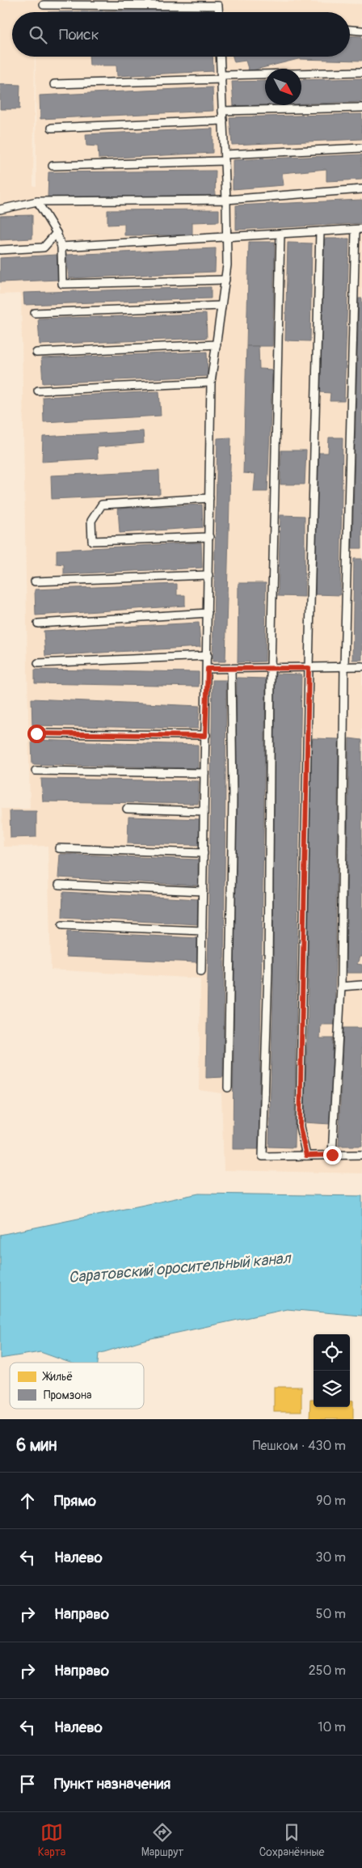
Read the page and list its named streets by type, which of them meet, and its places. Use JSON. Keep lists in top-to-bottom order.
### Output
{
  "water": ["Саратовский оросительный канал"],
  "legend": ["Жильё", "Промзона"],
  "north": "bottom right",
  "page": {
    "search": "Поиск",
    "heading": ["6 мин", "Пешком · 430 m"],
    "list": [
      ["Прямо", "90 m"],
      ["Налево", "30 m"],
      ["Направо", "50 m"],
      ["Направо", "250 m"],
      ["Налево", "10 m"],
      "Пункт назначения"
    ],
    "nav": ["Карта", "Маршрут", "Сохранённые"]
  }
}
